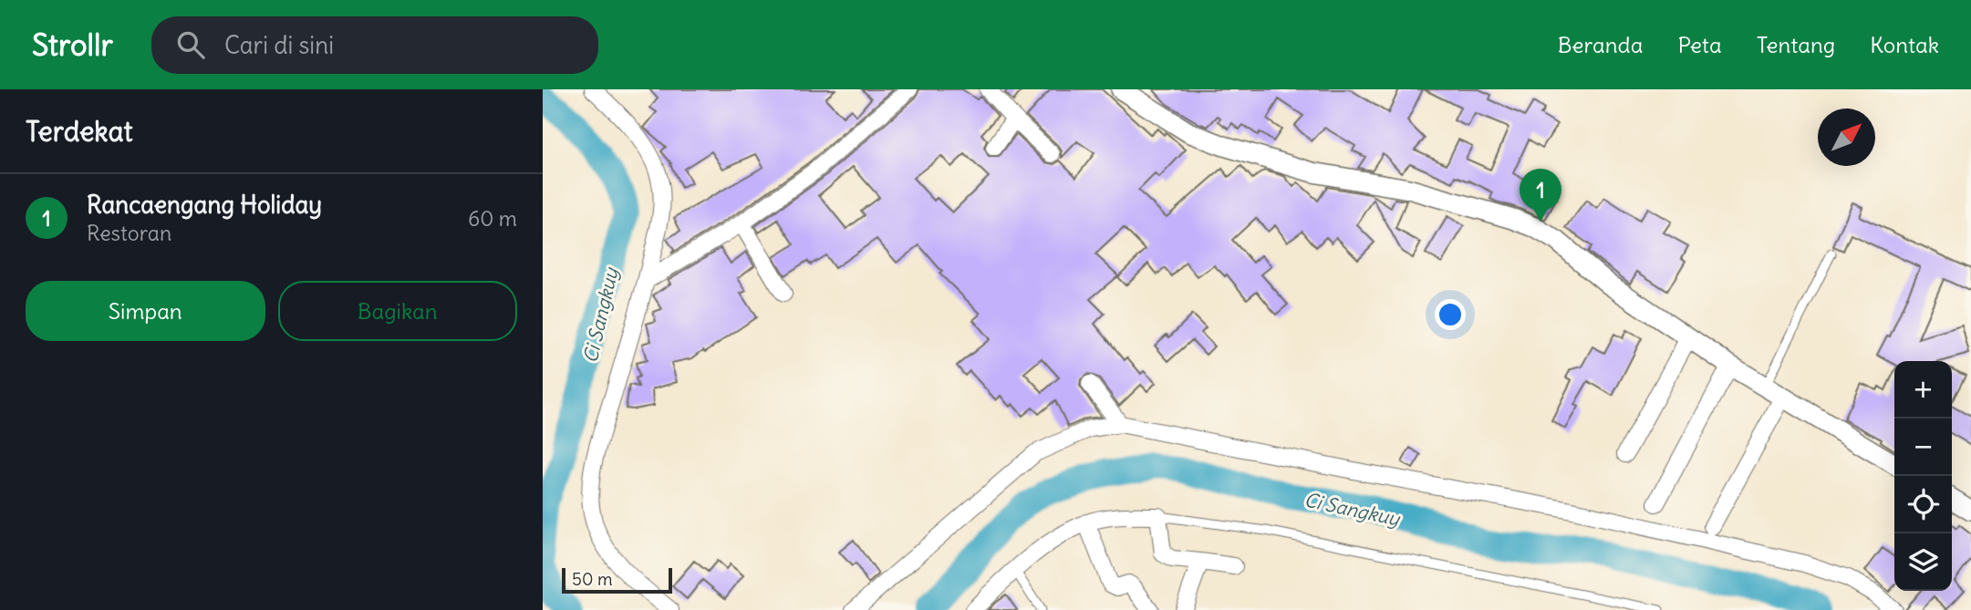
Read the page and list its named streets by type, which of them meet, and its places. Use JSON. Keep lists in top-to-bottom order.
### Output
{
  "water": ["Ci Sangkuy"],
  "scale_bar": "50 m",
  "north": "top right",
  "page": {
    "header": "Strollr",
    "search": "Cari di sini",
    "nav": [
      "Beranda",
      "Peta",
      "Tentang",
      "Kontak"
    ],
    "heading": "Terdekat",
    "pins": "1",
    "list": [
      {
        "mark": "1",
        "name": "Rancaengang Holiday",
        "note": "Restoran",
        "value": "60 m"
      }
    ],
    "buttons": ["Simpan", "Bagikan"],
    "map_buttons": ["+", "−"],
    "scale": "50 m"
  }
}
